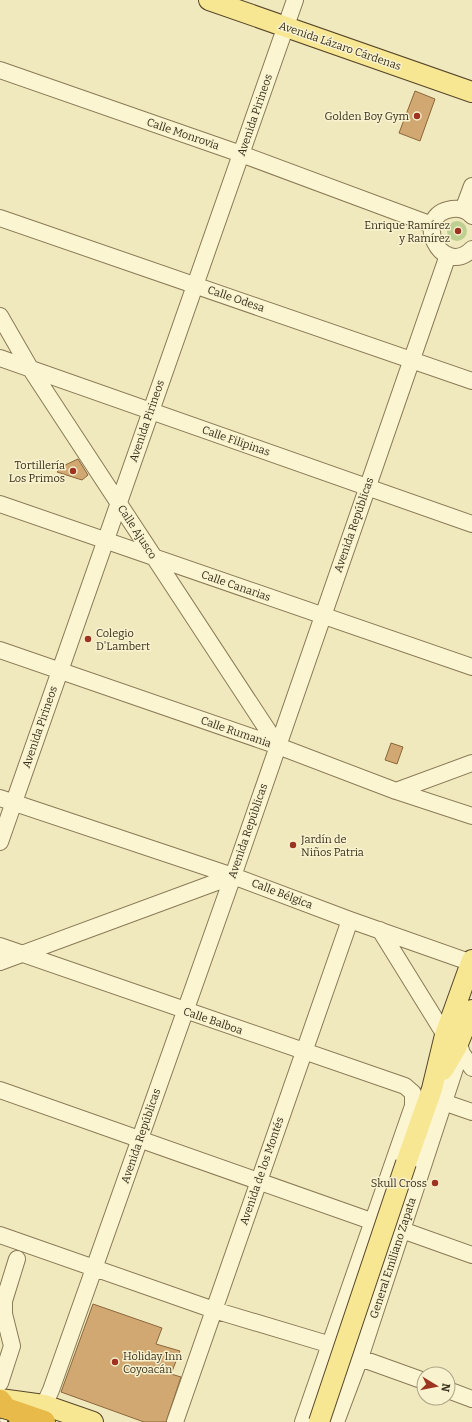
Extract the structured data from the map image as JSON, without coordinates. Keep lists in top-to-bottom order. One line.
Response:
{"streets":{"main road":["Avenida Lázaro Cárdenas","General Emiliano Zapata"],"street":["Avenida Pirineos","Calle Monrovia","Calle Odesa","Calle Filipinas","Avenida Repúblicas","Calle Ajusco","Calle Canarias","Calle Rumania","Calle Bélgica","Calle Balboa","Avenida de los Montés"]},"crossings":[["Avenida Lázaro Cárdenas","Avenida Pirineos"],["Avenida Pirineos","Calle Monrovia"],["Avenida Pirineos","Calle Odesa"],["Avenida Pirineos","Calle Filipinas"],["Avenida Pirineos","Calle Ajusco"],["Avenida Pirineos","Calle Canarias"],["Avenida Pirineos","Calle Rumania"],["Avenida Pirineos","Calle Bélgica"],["Calle Odesa","Avenida Repúblicas"],["Calle Filipinas","Avenida Repúblicas"],["Calle Filipinas","Calle Ajusco"],["Avenida Repúblicas","Calle Ajusco"],["Avenida Repúblicas","Calle Canarias"],["Avenida Repúblicas","Calle Rumania"],["Avenida Repúblicas","Calle Bélgica"],["Avenida Repúblicas","Calle Balboa"],["Calle Ajusco","Calle Canarias"],["Calle Ajusco","Calle Rumania"],["Calle Bélgica","Avenida de los Montés"],["Calle Bélgica","General Emiliano Zapata"],["Calle Balboa","Avenida de los Montés"]],"places":["Golden Boy Gym","Enrique Ramírez y Ramírez","Tortillería Los Primos","Colegio D'Lambert","Jardín de Niños Patria","Skull Cross","Holiday Inn Coyoacán"],"north":"right"}
